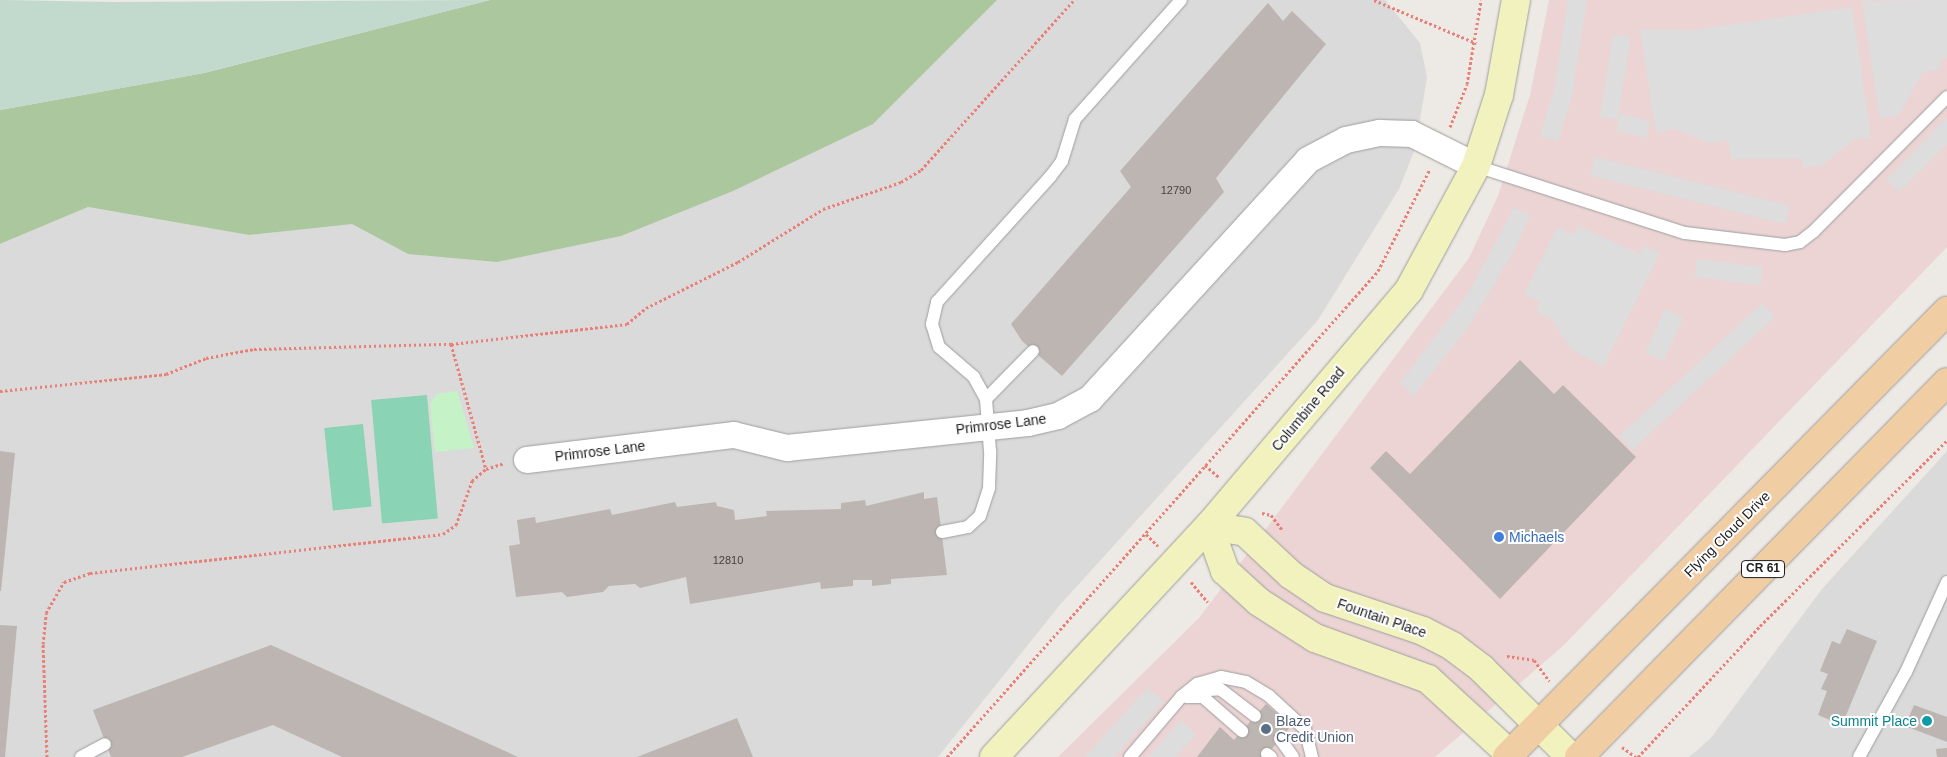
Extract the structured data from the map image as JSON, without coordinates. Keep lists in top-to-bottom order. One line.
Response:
{"streets":{"main road":["Flying Cloud Drive","CR 61"],"street":["Columbine Road","Primrose Lane","Fountain Place"]},"crossings":[["Columbine Road","Primrose Lane"],["Columbine Road","Fountain Place"],["Flying Cloud Drive","Fountain Place"]],"places":["Michaels","Summit Place","Blaze Credit Union"],"house_numbers":["12790","12810"]}
